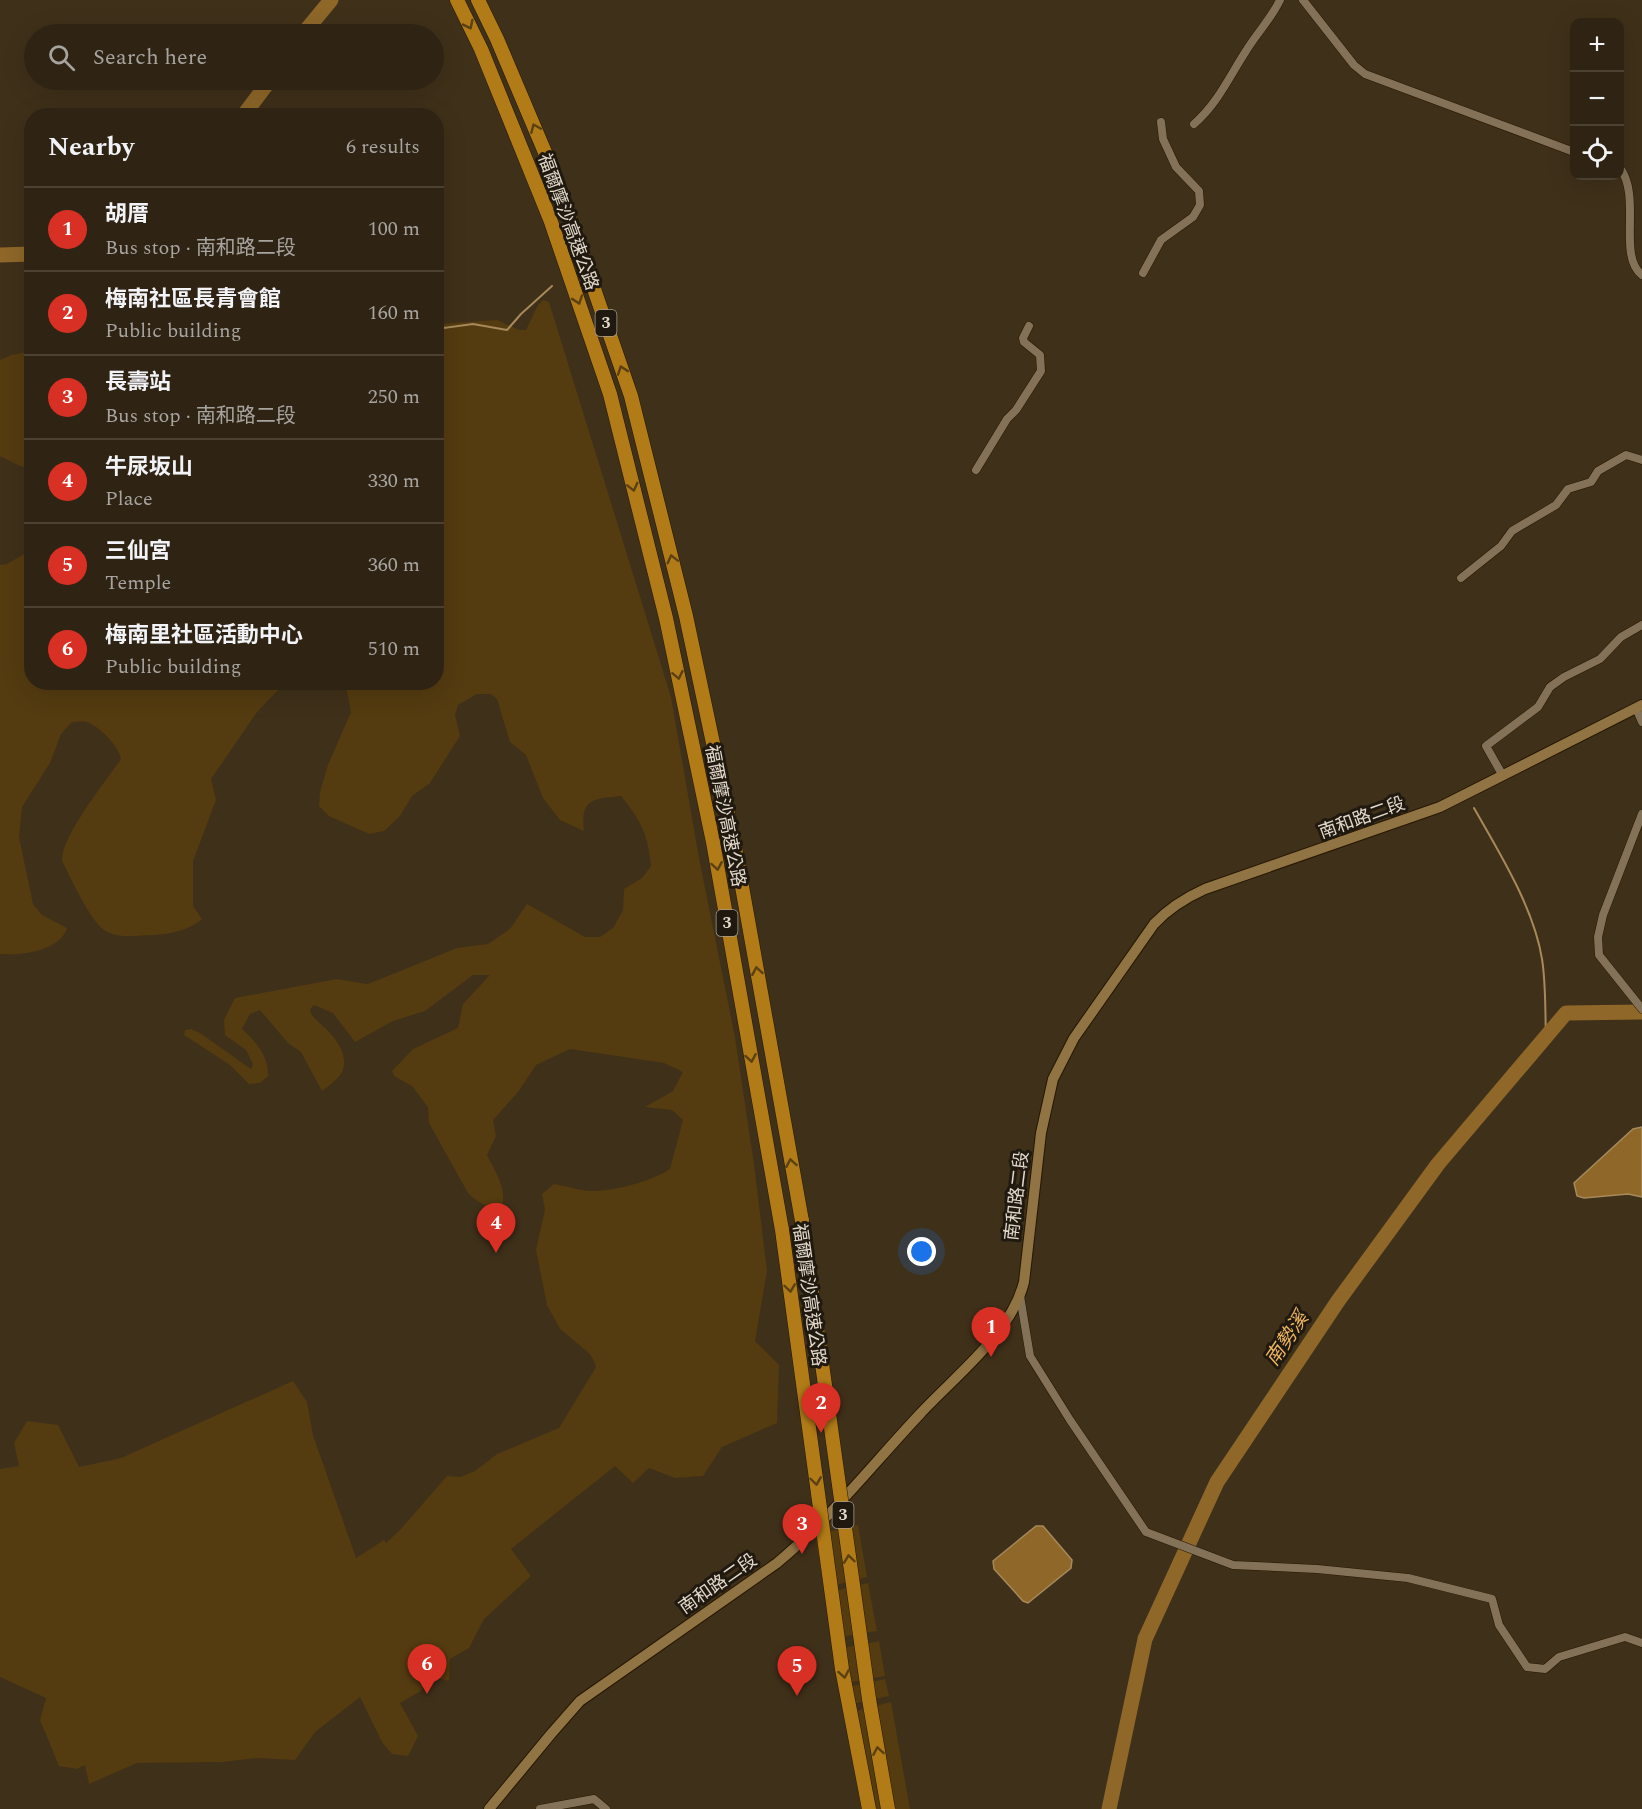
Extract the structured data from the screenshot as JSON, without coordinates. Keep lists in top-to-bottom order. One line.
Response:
{"streets":{"highway":["福爾摩沙高速公路","3"],"main road":["南和路二段"]},"water":["南勢溪"],"page":{"map_buttons":["+","−"],"search":"Search here","heading":["Nearby","6 results"],"list":[{"mark":"1","name":"胡厝","note":"Bus stop · 南和路二段","value":"100 m"},{"mark":"2","name":"梅南社區長青會館","note":"Public building","value":"160 m"},{"mark":"3","name":"長壽站","note":"Bus stop · 南和路二段","value":"250 m"},{"mark":"4","name":"牛尿坂山","note":"Place","value":"330 m"},{"mark":"5","name":"三仙宮","note":"Temple","value":"360 m"},{"mark":"6","name":"梅南里社區活動中心","note":"Public building","value":"510 m"}],"pins":["4","1","2","3","6","5"]}}
